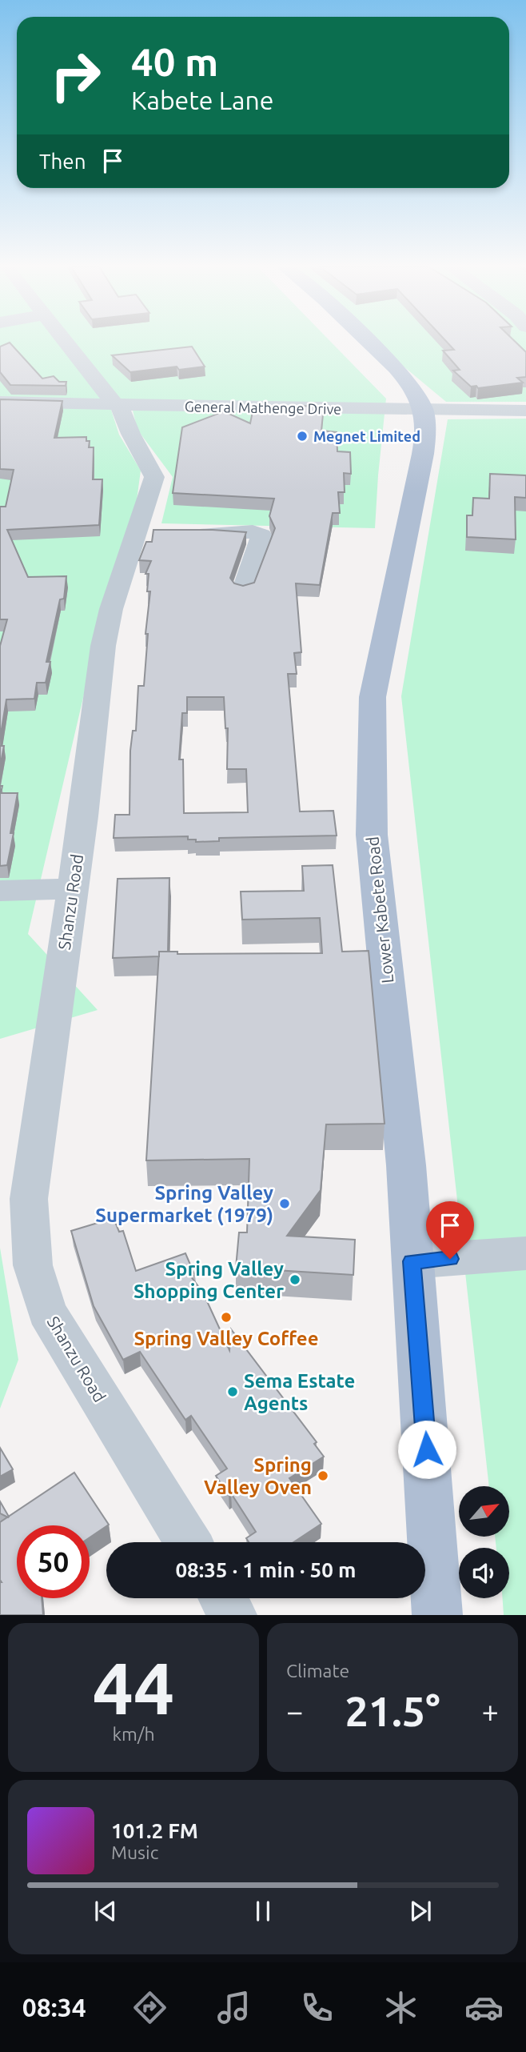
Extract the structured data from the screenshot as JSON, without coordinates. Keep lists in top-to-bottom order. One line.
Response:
{"streets":{"main road":["Lower Kabete Road"],"street":["General Mathenge Drive","Shanzu Road"]},"crossings":[["General Mathenge Drive","Shanzu Road"],["General Mathenge Drive","Lower Kabete Road"]],"places":["Megnet Limited","Spring Valley Supermarket (1979)","Spring Valley Shopping Center","Spring Valley Coffee","Sema Estate Agents","Spring Valley Oven"],"north":"top right","page":{"turn":["40 m","Kabete Lane"],"then":"Then","limit":"50","trip":"08:35 · 1 min · 50 m","tile":[["44","km/h"],"Climate"],"heat":["−","21.5°","+"],"song":["101.2 FM","Music"],"tabs":"08:34"}}
